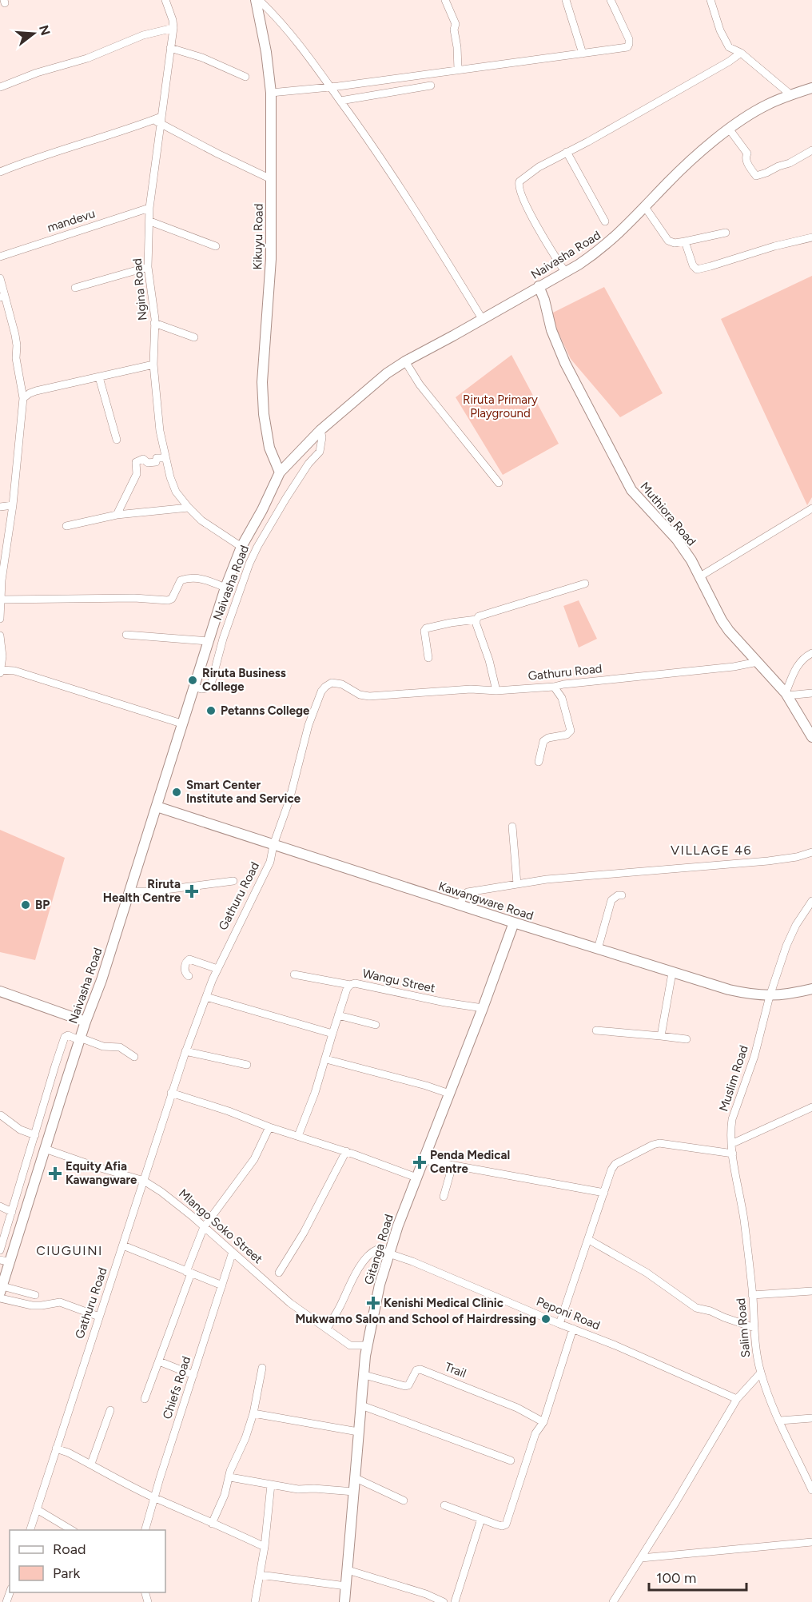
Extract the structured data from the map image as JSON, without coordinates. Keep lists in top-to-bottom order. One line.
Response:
{"streets":{"main road":["Kikuyu Road","Naivasha Road","Muthiora Road","Kawangware Road","Gitanga Road"],"street":["mandevu","Ngina Road","Gathuru Road","Wangu Street","Muslim Road","Mlango Soko Street","Peponi Road","Salim Road","Trail","Chiefs Road"]},"crossings":[["mandevu","Ngina Road"],["Kikuyu Road","Naivasha Road"],["Naivasha Road","Ngina Road"],["Naivasha Road","Muthiora Road"],["Naivasha Road","Kawangware Road"],["Naivasha Road","Mlango Soko Street"],["Muthiora Road","Gathuru Road"],["Gathuru Road","Kawangware Road"],["Gathuru Road","Mlango Soko Street"],["Kawangware Road","Muslim Road"],["Kawangware Road","Gitanga Road"],["Wangu Street","Gitanga Road"],["Muslim Road","Salim Road"],["Mlango Soko Street","Gitanga Road"],["Mlango Soko Street","Chiefs Road"],["Gitanga Road","Peponi Road"],["Gitanga Road","Trail"]],"districts":["VILLAGE 46","CIUGUINI"],"parks":["Riruta Primary Playground"],"places":{"other":["Riruta Business College","Petanns College","Smart Center Institute and Service","BP","Mukwamo Salon and School of Hairdressing"],"health":["Riruta Health Centre","Penda Medical Centre","Equity Afia Kawangware","Kenishi Medical Clinic"]},"legend":["Road","Park"],"scale_bar":"100 m","north":"right"}
